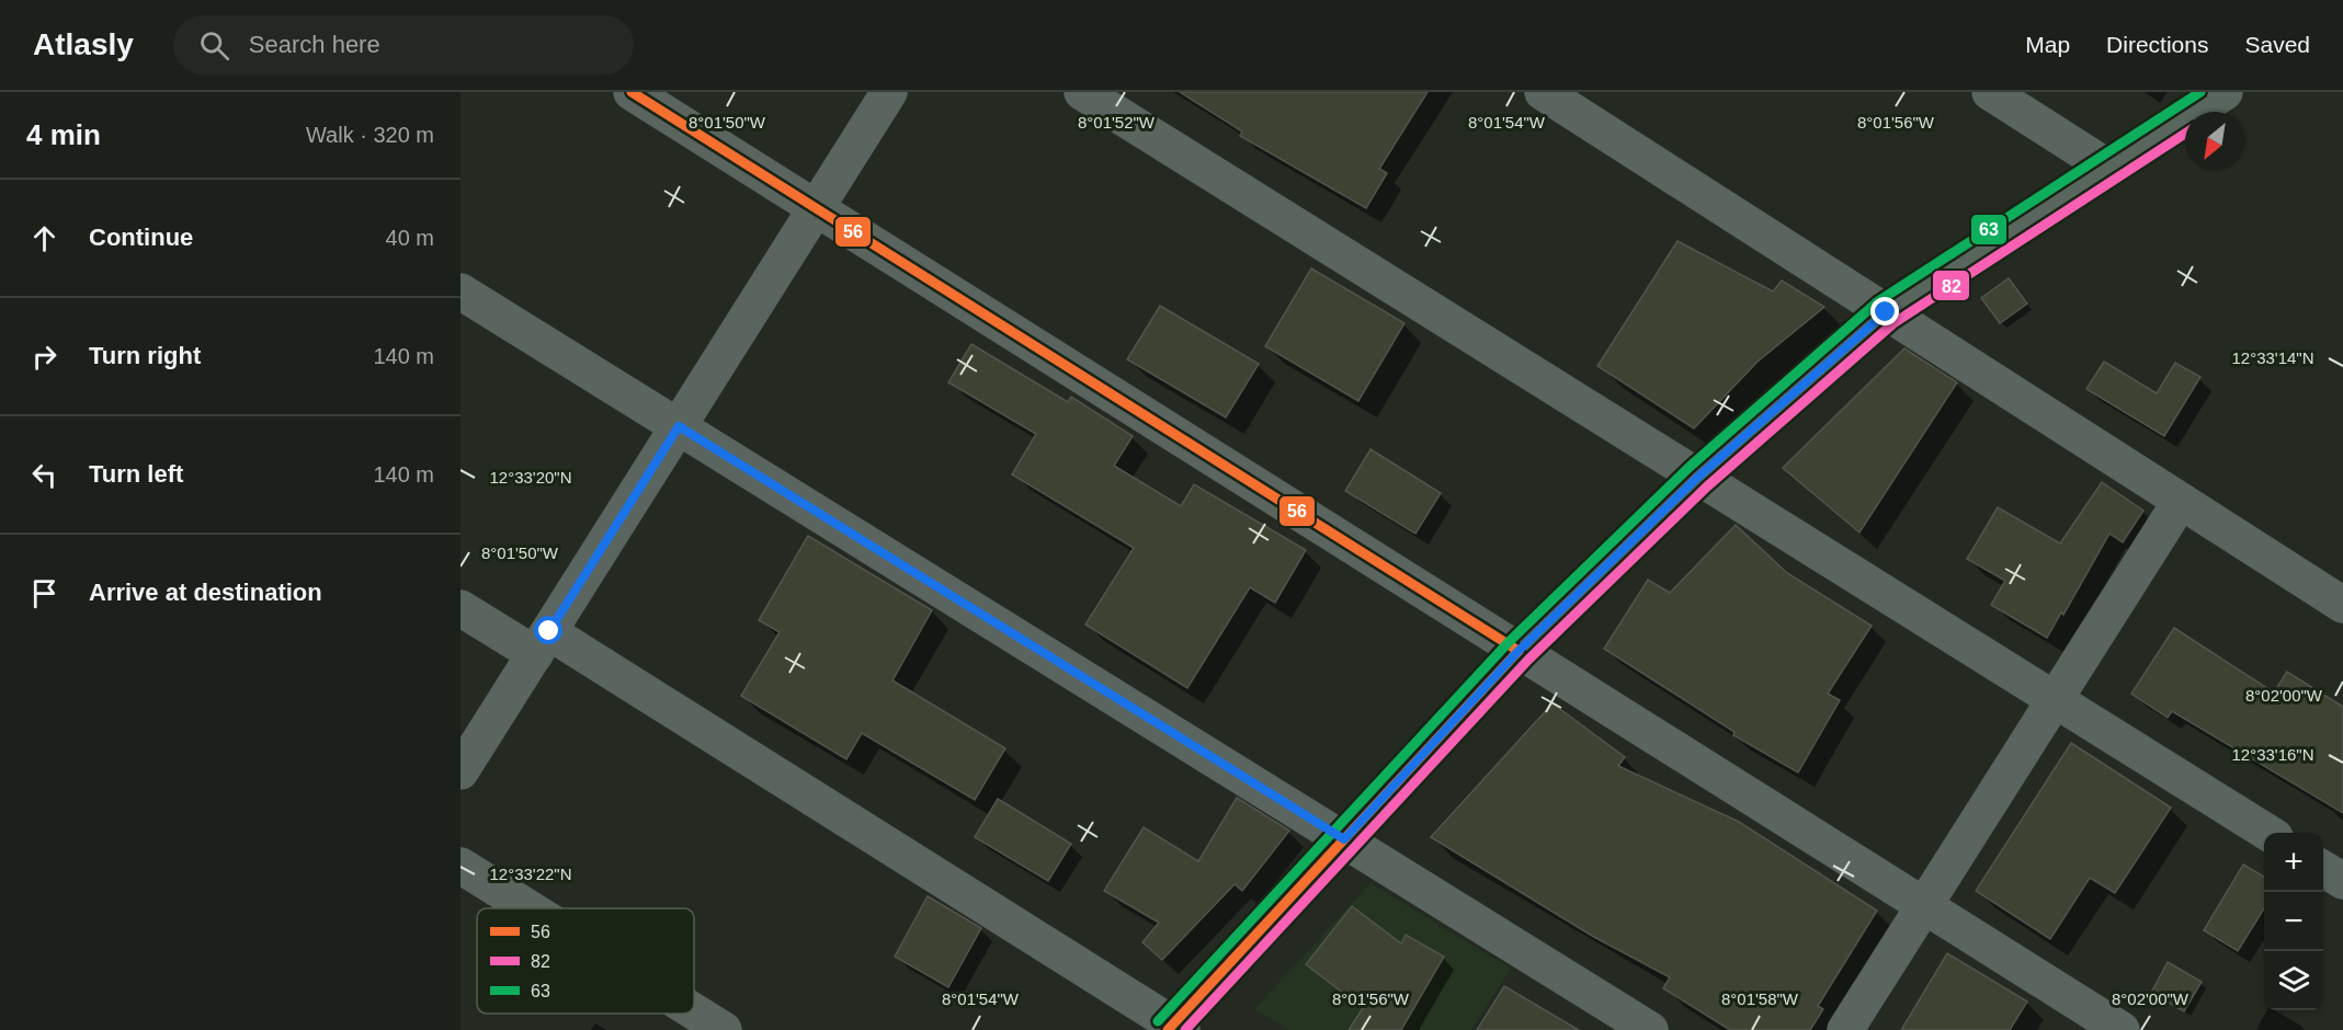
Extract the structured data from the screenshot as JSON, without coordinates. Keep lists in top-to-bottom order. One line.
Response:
{"lines":["transit line 56","transit line 63","transit line 82"],"legend":["56","82","63"],"north":"bottom left","page":{"header":"Atlasly","search":"Search here","nav":["Map","Directions","Saved"],"heading":["4 min","Walk · 320 m"],"list":[["Continue","40 m"],["Turn right","140 m"],["Turn left","140 m"],"Arrive at destination"],"map_buttons":["+","−"]},"coordinates":["8°01'50\"W","8°01'52\"W","8°01'56\"W","8°01'54\"W","12°33'14\"N","12°33'20\"N","8°02'00\"W","12°33'16\"N","12°33'22\"N","8°01'58\"W"]}
